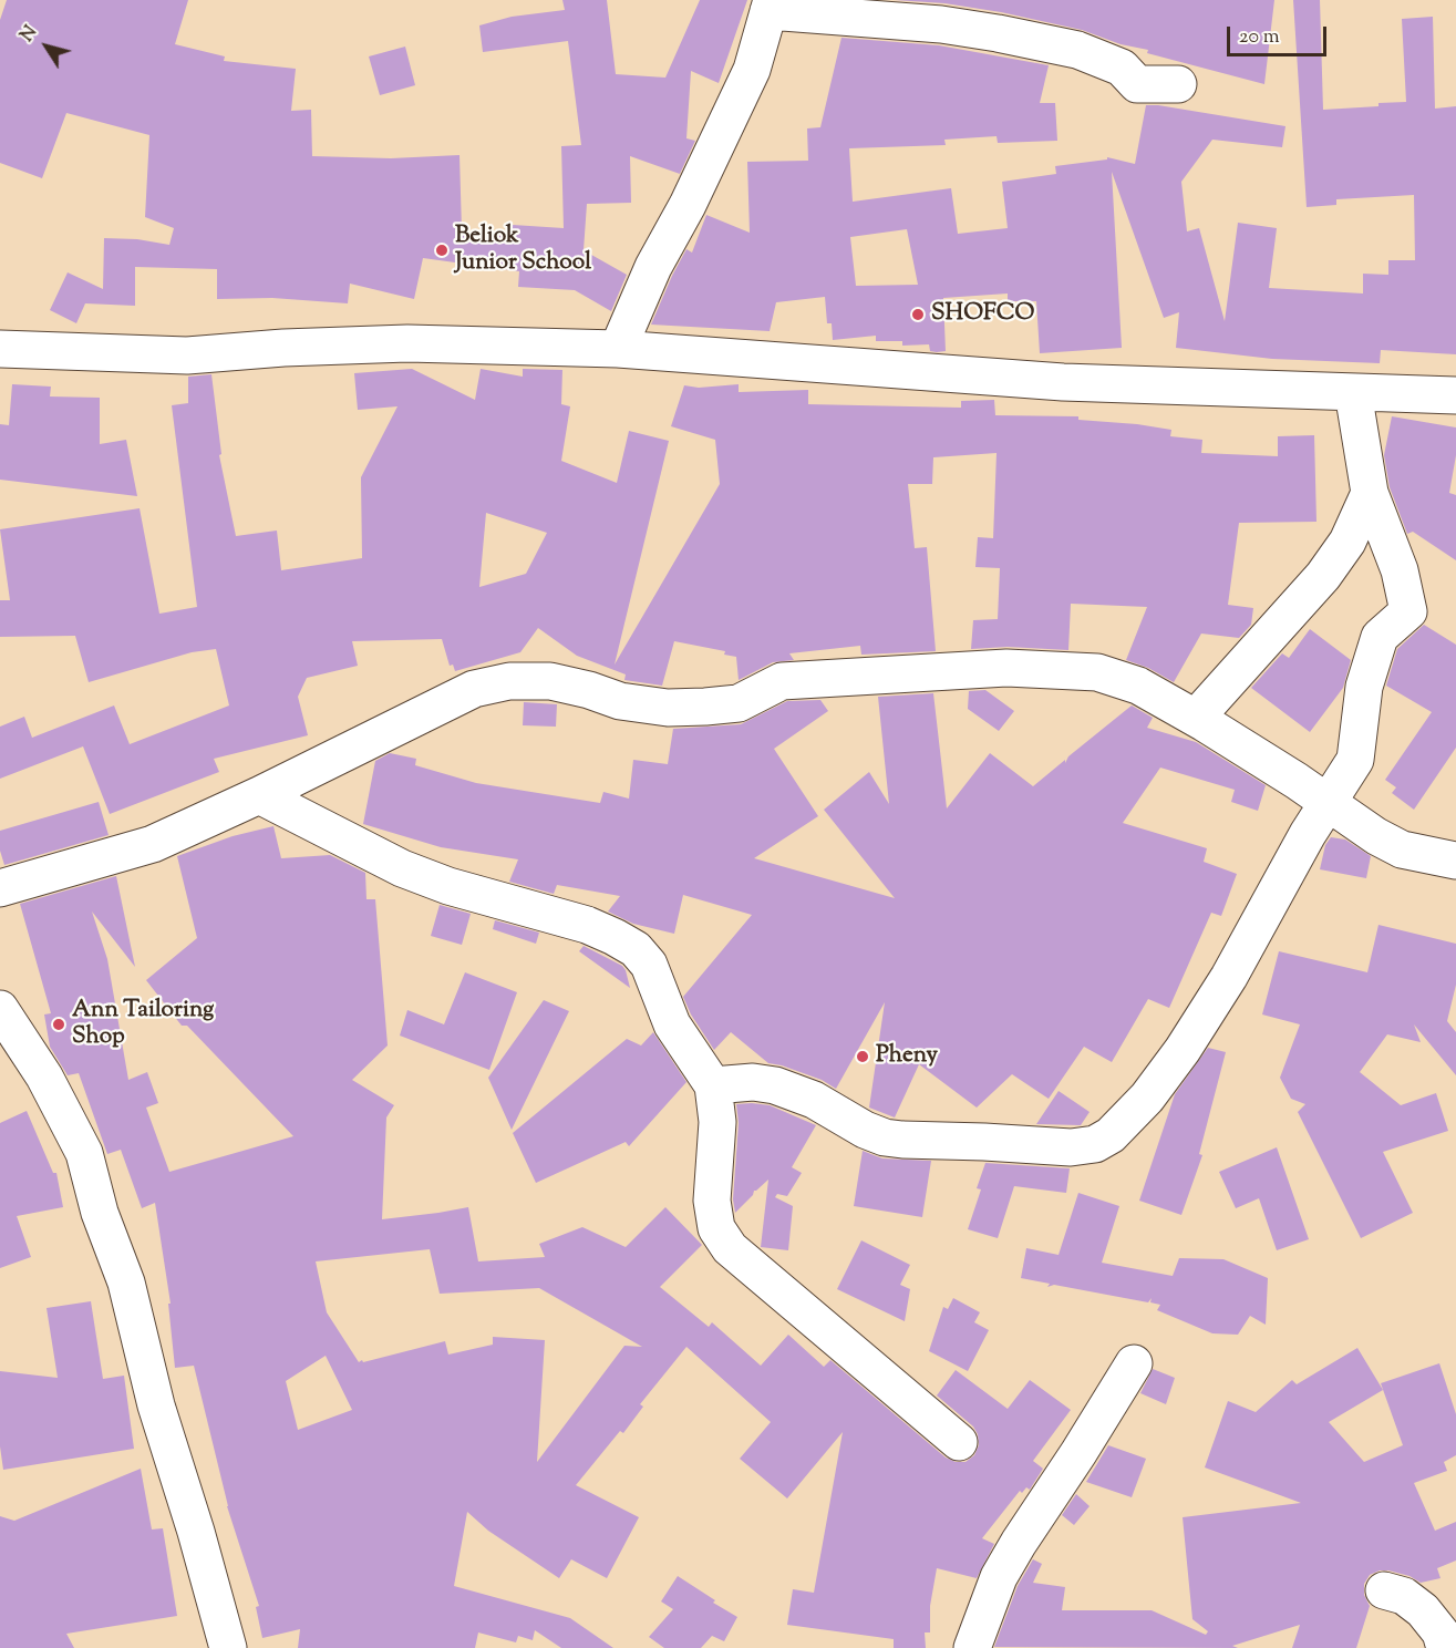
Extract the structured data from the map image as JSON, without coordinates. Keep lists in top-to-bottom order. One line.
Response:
{"places":["Beliok Junior School","SHOFCO","Ann Tailoring Shop","Pheny"],"scale_bar":"20 m","north":"top left"}
